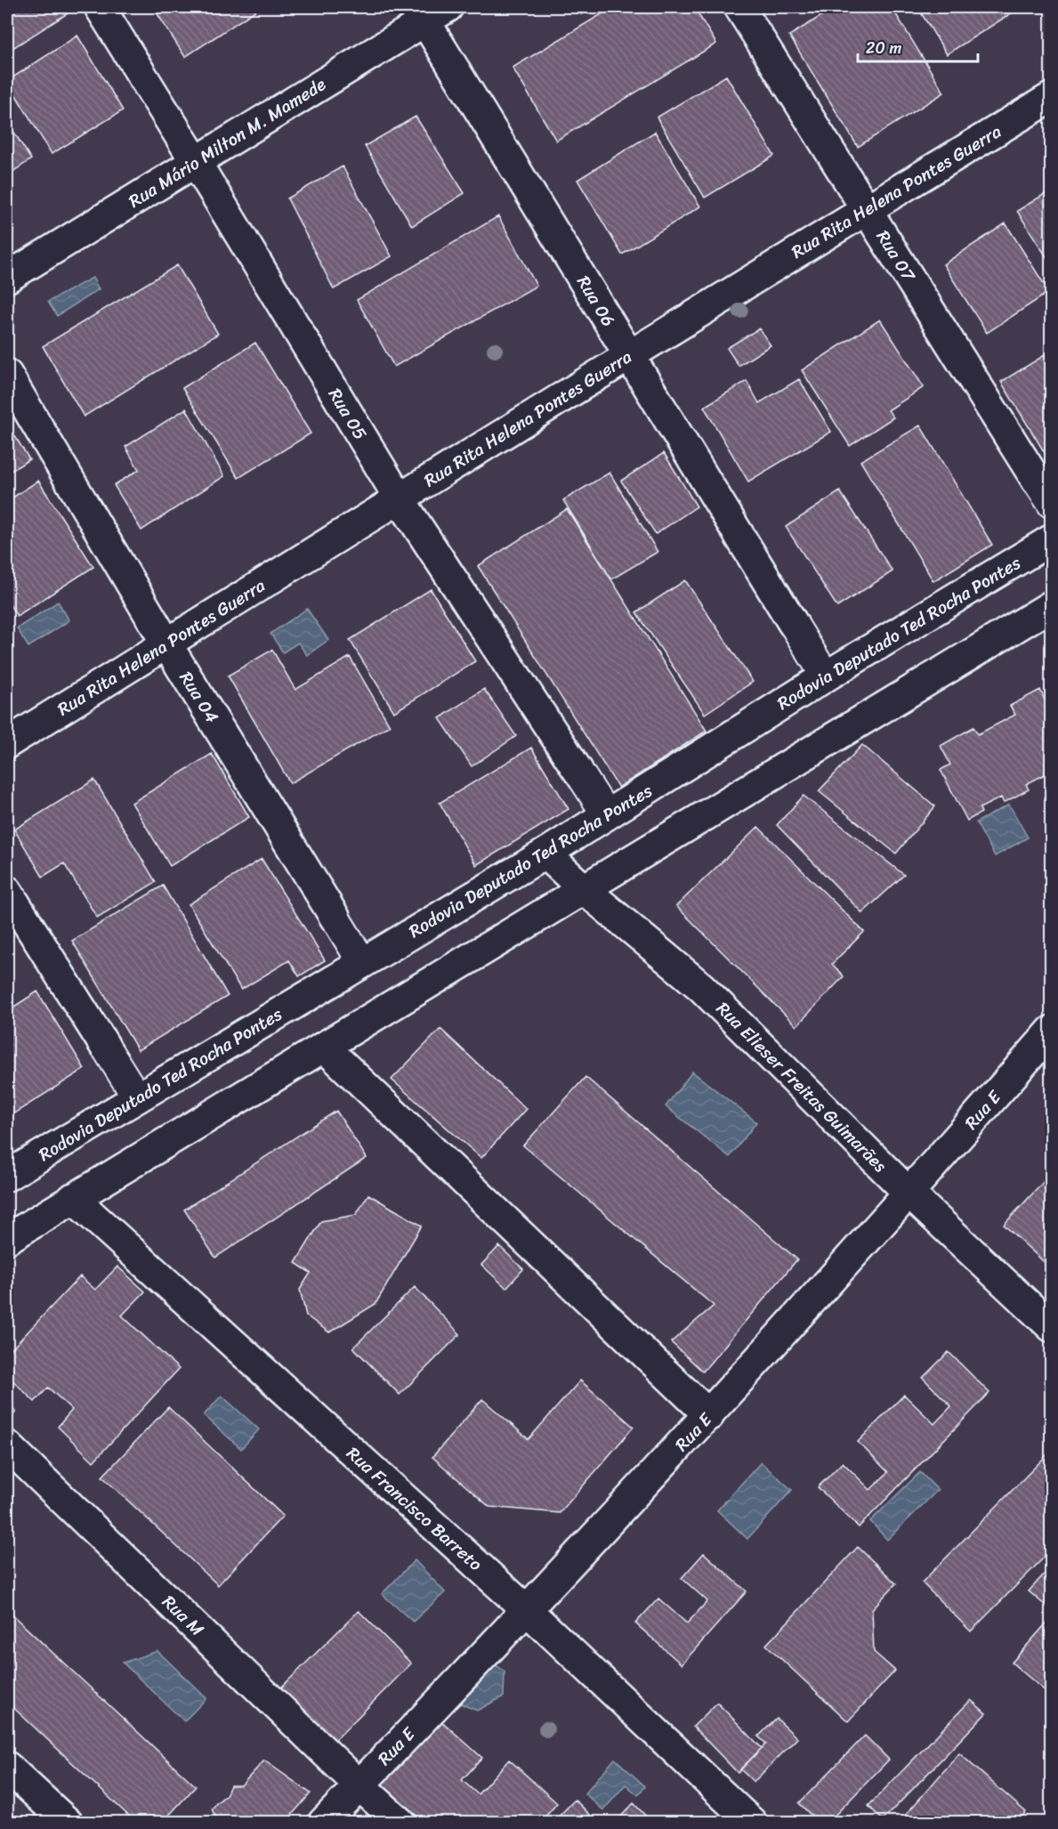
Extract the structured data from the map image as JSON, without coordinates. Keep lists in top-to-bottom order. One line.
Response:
{"streets":{"street":["Rua Mário Milton M. Mamede","Rua Rita Helena Pontes Guerra","Rua 07","Rua 06","Rua 05","Rodovia Deputado Ted Rocha Pontes","Rua 04","Rua Elieser Freitas Guimarães","Rua E","Rua Francisco Barreto","Rua M"]},"crossings":[["Rua Mário Milton M. Mamede","Rua 06"],["Rua Mário Milton M. Mamede","Rua 05"],["Rua Rita Helena Pontes Guerra","Rua 07"],["Rua Rita Helena Pontes Guerra","Rua 06"],["Rua Rita Helena Pontes Guerra","Rua 05"],["Rua Rita Helena Pontes Guerra","Rua 04"],["Rua 06","Rodovia Deputado Ted Rocha Pontes"],["Rua 05","Rodovia Deputado Ted Rocha Pontes"],["Rodovia Deputado Ted Rocha Pontes","Rua 04"],["Rodovia Deputado Ted Rocha Pontes","Rua Elieser Freitas Guimarães"],["Rua Elieser Freitas Guimarães","Rua E"],["Rua E","Rua Francisco Barreto"],["Rua E","Rua M"]],"scale_bar":"20 m"}
